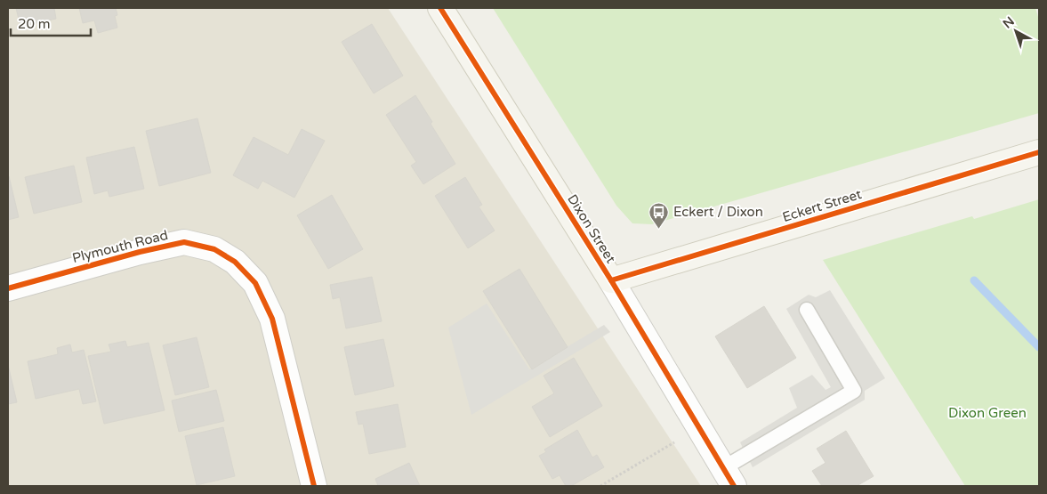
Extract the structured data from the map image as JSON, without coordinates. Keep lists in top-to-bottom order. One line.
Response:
{"streets":{"street":["Eckert Street","Dixon Street","Plymouth Road"]},"crossings":[["Eckert Street","Dixon Street"]],"parks":["Dixon Green"],"places":{"bus stop":["Eckert / Dixon"]},"scale_bar":"20 m","north":"top left"}
